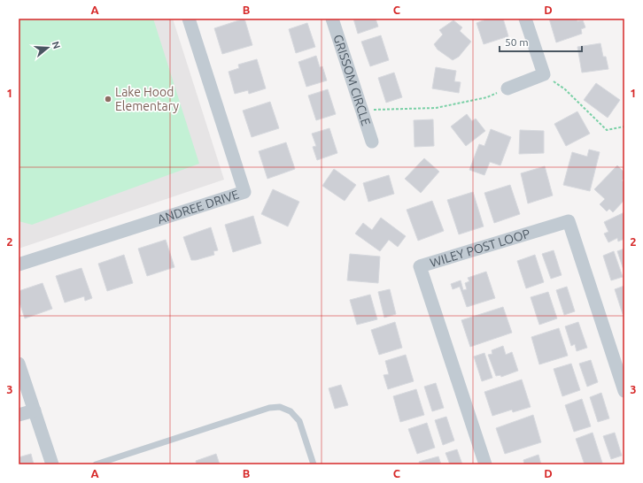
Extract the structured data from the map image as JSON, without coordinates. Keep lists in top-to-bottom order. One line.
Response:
{"streets":{"street":["GRISSOM CIRCLE","ANDREE DRIVE","WILEY POST LOOP"]},"places":["Lake Hood Elementary"],"scale_bar":"50 m","north":"right","grid":{"columns":["A","B","C","D"],"rows":["1","2","3"]}}
